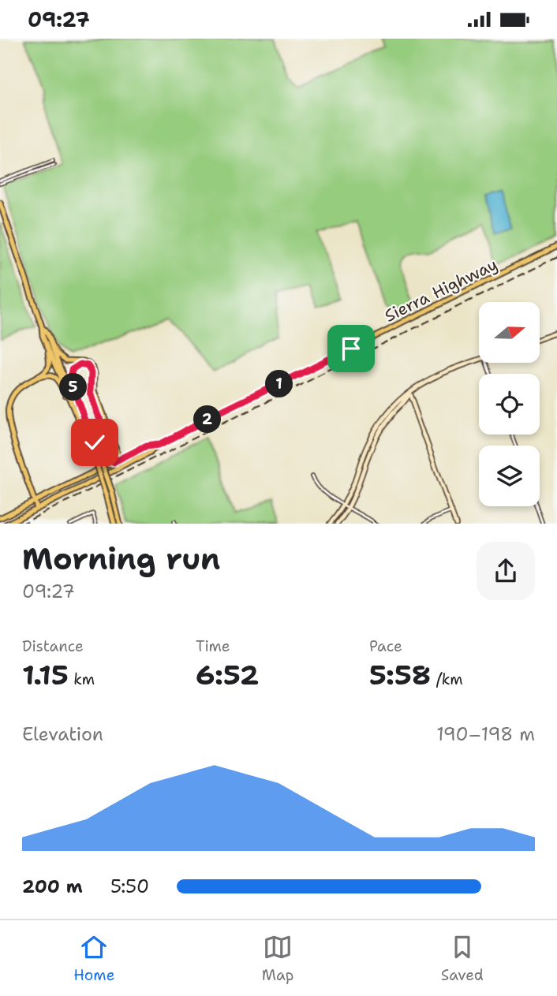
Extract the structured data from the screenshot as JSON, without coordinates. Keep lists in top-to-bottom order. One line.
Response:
{"streets":{"main road":["Sierra Highway"]},"north":"right","page":{"status":"09:27","pins":["1","5","2"],"heading":["Morning run","09:27"],"stats":[["Distance","1.15 km"],["Time","6:52"],["Pace","5:58 /km"]],"chart":["Elevation","190–198 m"],"list":[{"name":"200 m","note":"5:50"}],"tabs":["Home","Map","Saved"]}}
